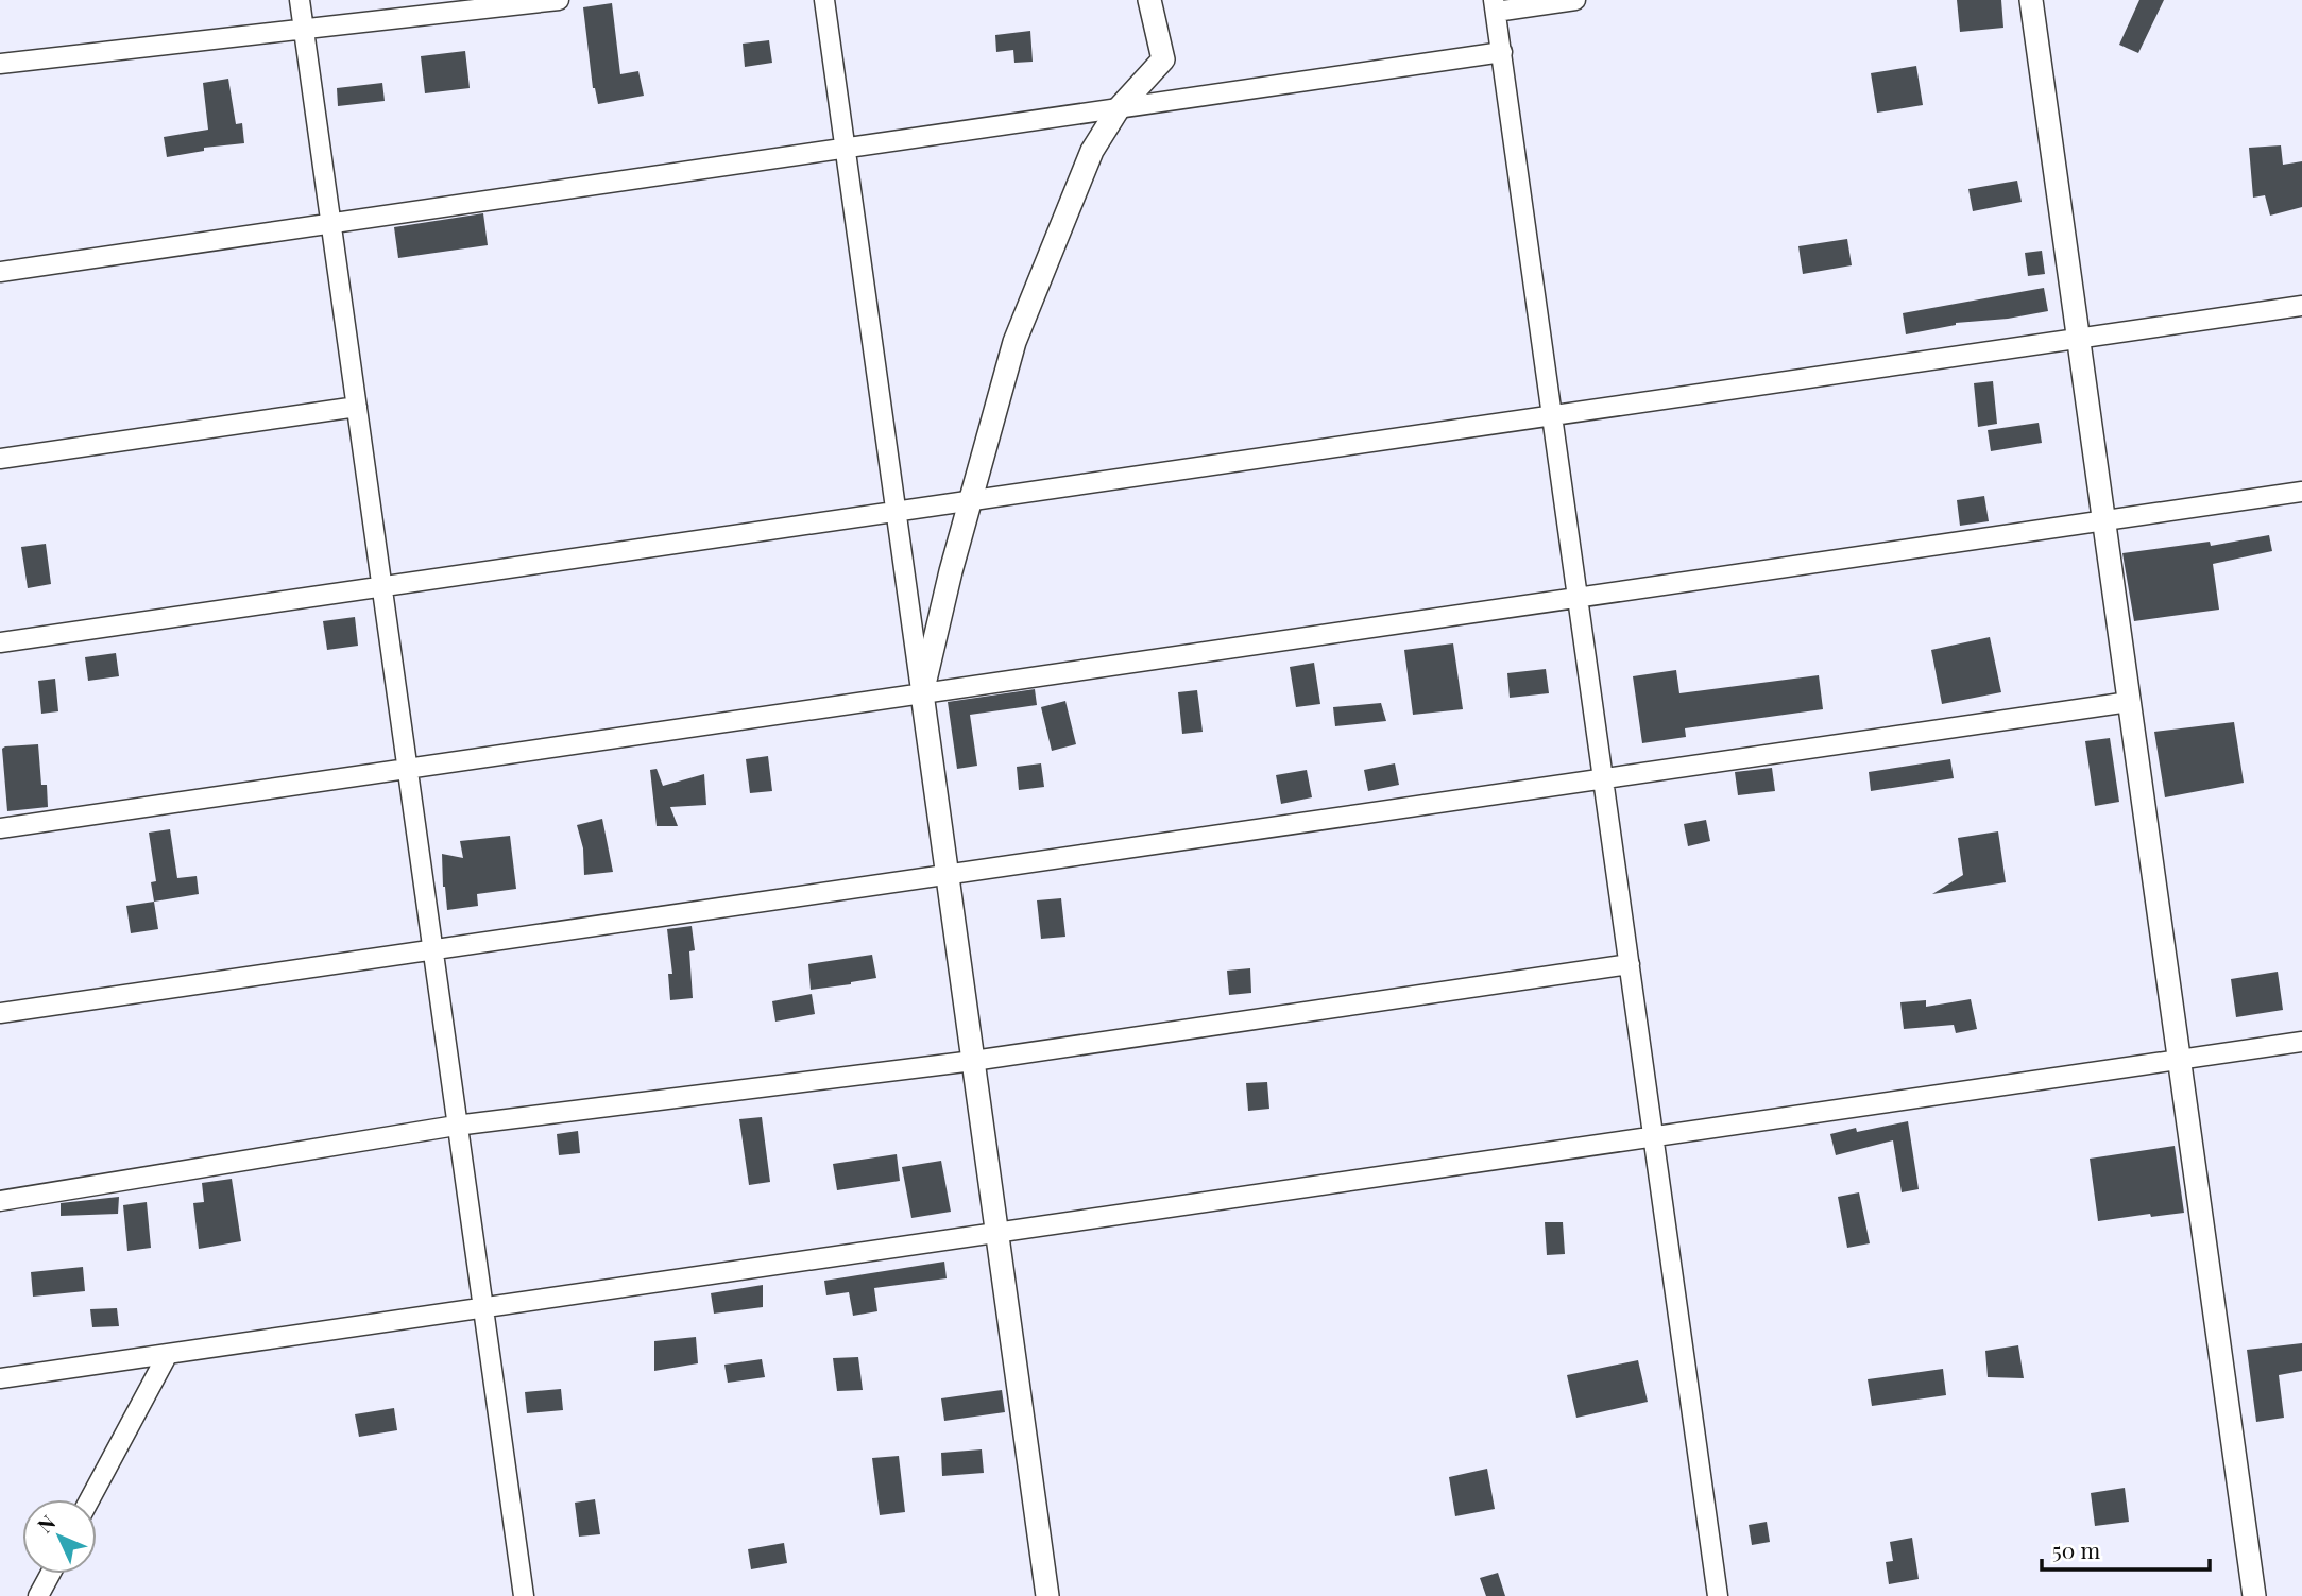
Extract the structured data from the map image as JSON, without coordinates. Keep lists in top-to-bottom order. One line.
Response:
{"scale_bar":"50 m","north":"top left"}
